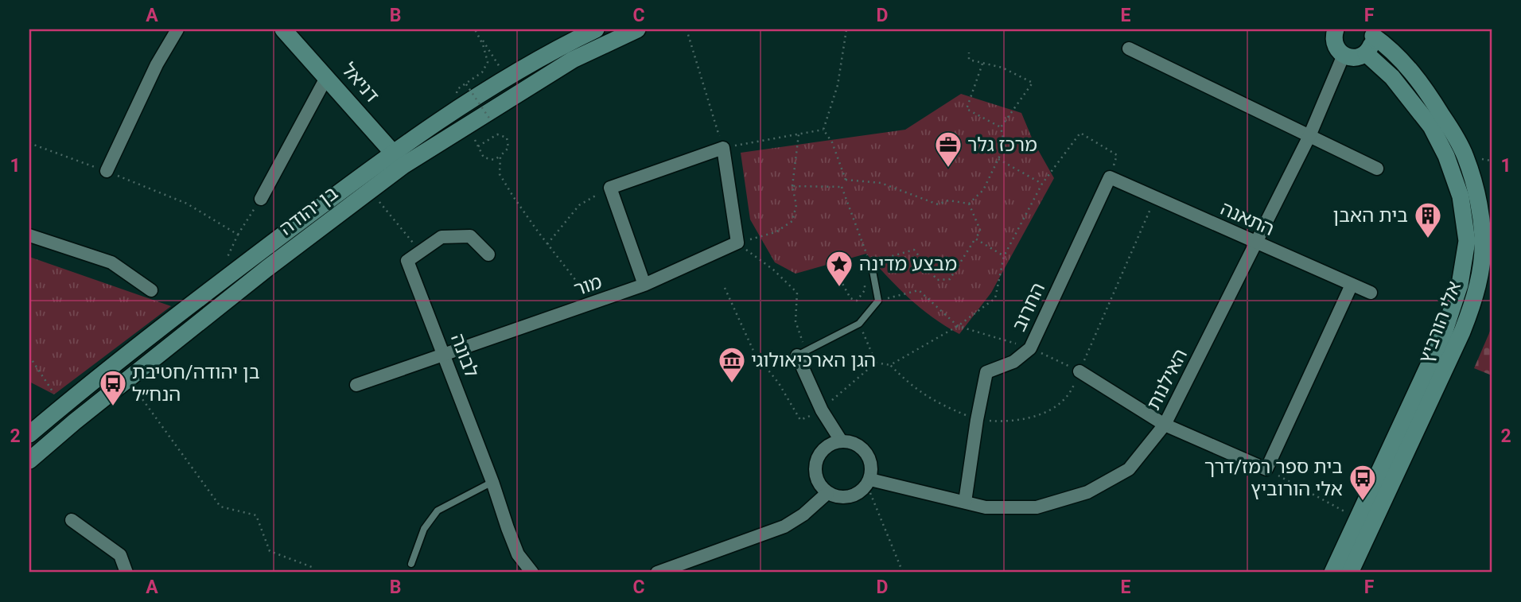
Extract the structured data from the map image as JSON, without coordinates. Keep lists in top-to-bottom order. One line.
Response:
{"streets":{"street":["דניאל","בן יהודה","התאנה","מור","החרוב","אלי הורביץ","לבונה","האילנות"]},"crossings":[["דניאל","בן יהודה"],["התאנה","החרוב"],["התאנה","האילנות"],["מור","לבונה"],["החרוב","האילנות"]],"places":{"office":["מרכז גלר"],"building":["בית האבן"],"place":["מבצע מדינה"],"museum":["הגן הארכיאולוגי"],"bus stop":["בן יהודה/חטיבת הנח״ל","בית ספר רמז/דרך אלי הורוביץ"]},"grid":{"columns":["A","B","C","D","E","F"],"rows":["1","2"]}}
